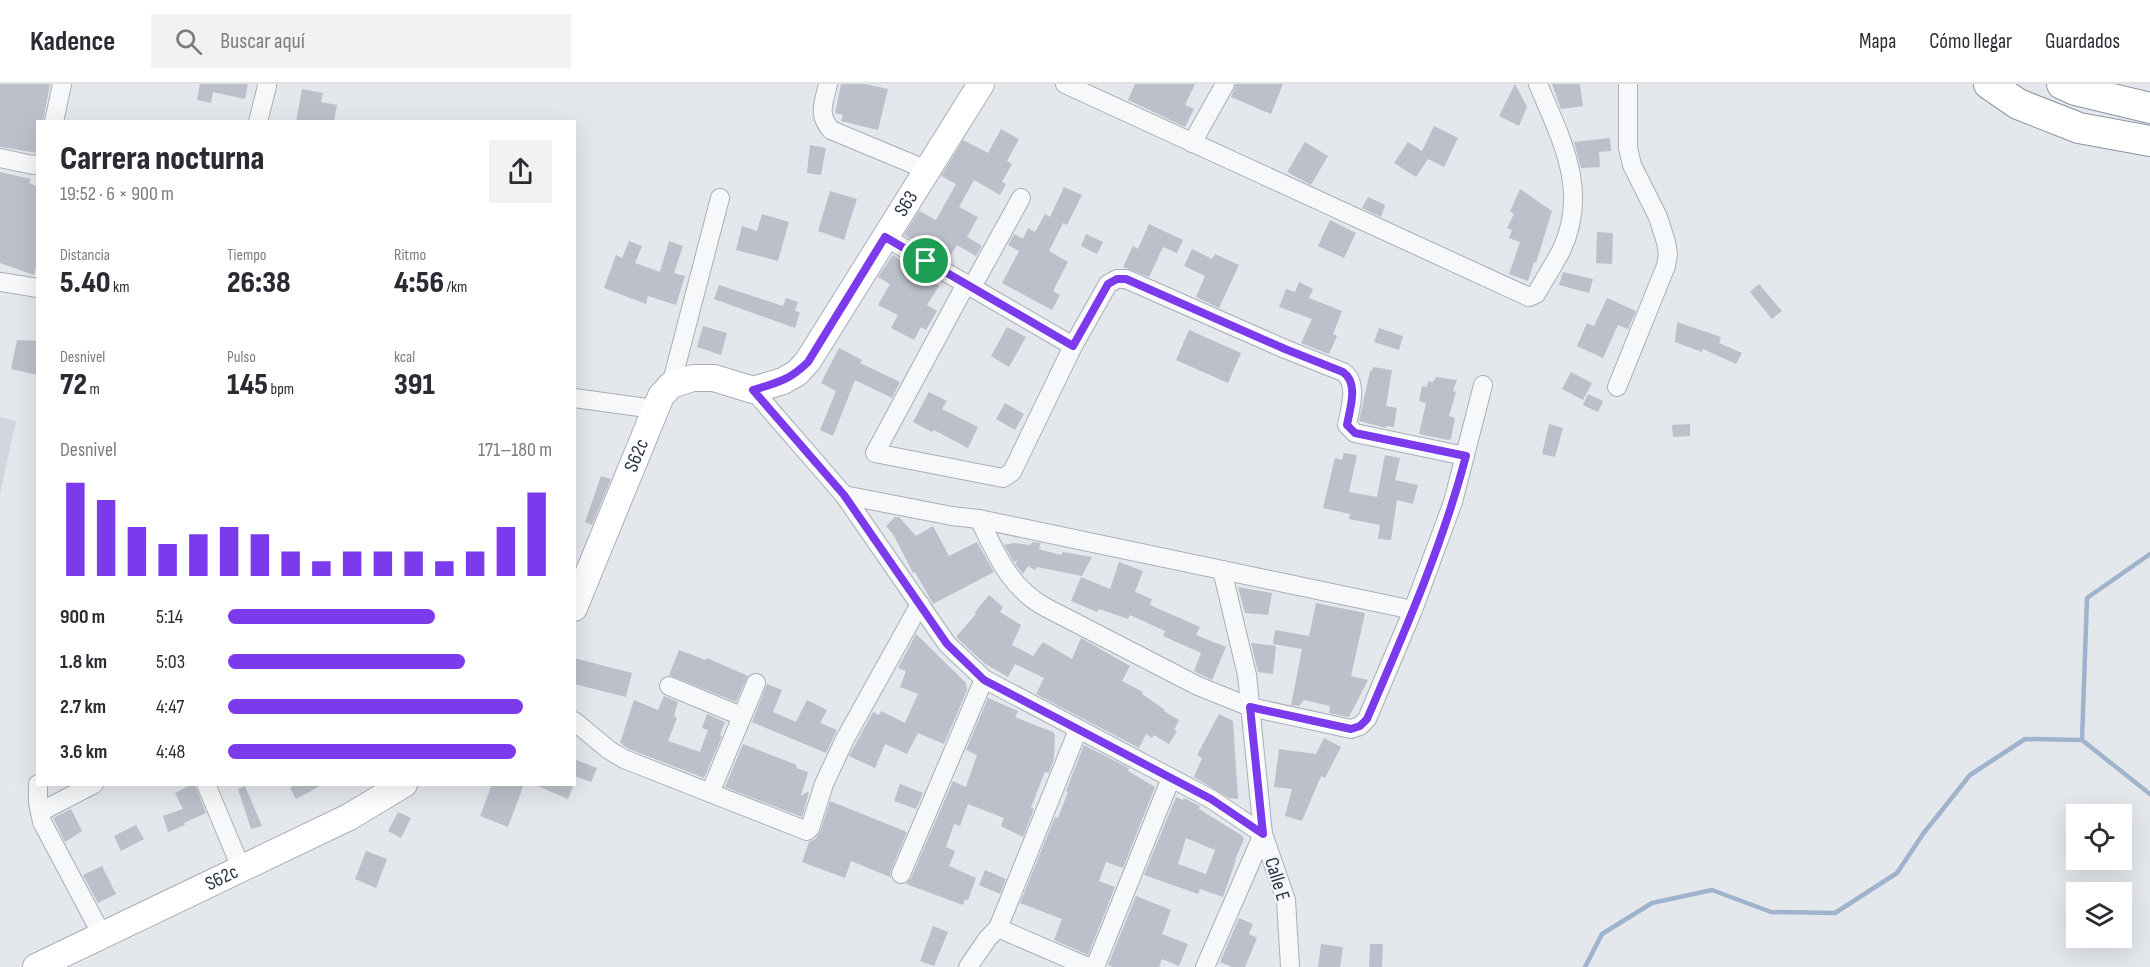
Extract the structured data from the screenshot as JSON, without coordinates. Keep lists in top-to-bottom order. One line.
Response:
{"streets":{"main road":["S63","S62c"],"street":["Calle E"]},"crossings":[["S63","Calle E"]],"page":{"header":"Kadence","search":"Buscar aquí","nav":["Mapa","Cómo llegar","Guardados"],"heading":["Carrera nocturna","19:52 · 6 × 900 m"],"stats":[["Distancia","5.40 km"],["Tiempo","26:38"],["Ritmo","4:56 /km"],["Desnivel","72 m"],["Pulso","145 bpm"],["kcal","391"]],"chart":["Desnivel","171–180 m"],"list":[{"name":"900 m","note":"5:14"},{"name":"1.8 km","note":"5:03"},{"name":"2.7 km","note":"4:47"},{"name":"3.6 km","note":"4:48"}]}}
